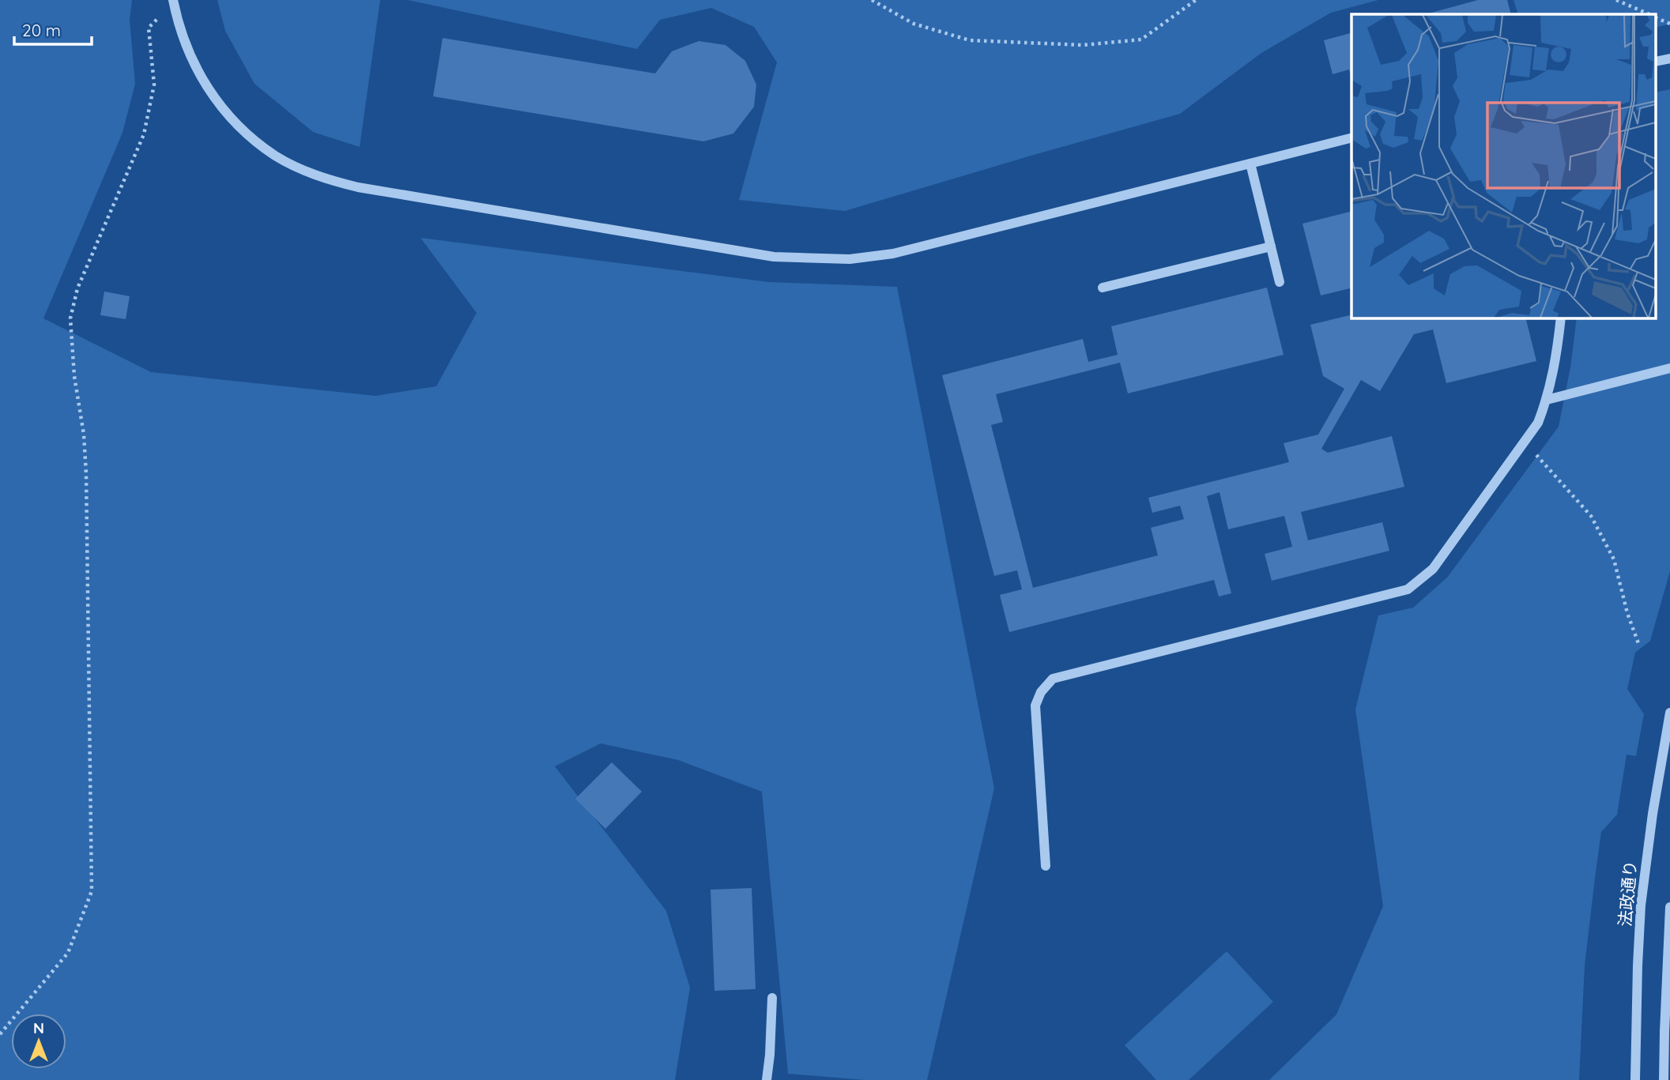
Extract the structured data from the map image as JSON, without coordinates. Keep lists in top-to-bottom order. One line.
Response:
{"streets":{"street":["法政通り"]},"scale_bar":"20 m","north":"top"}
